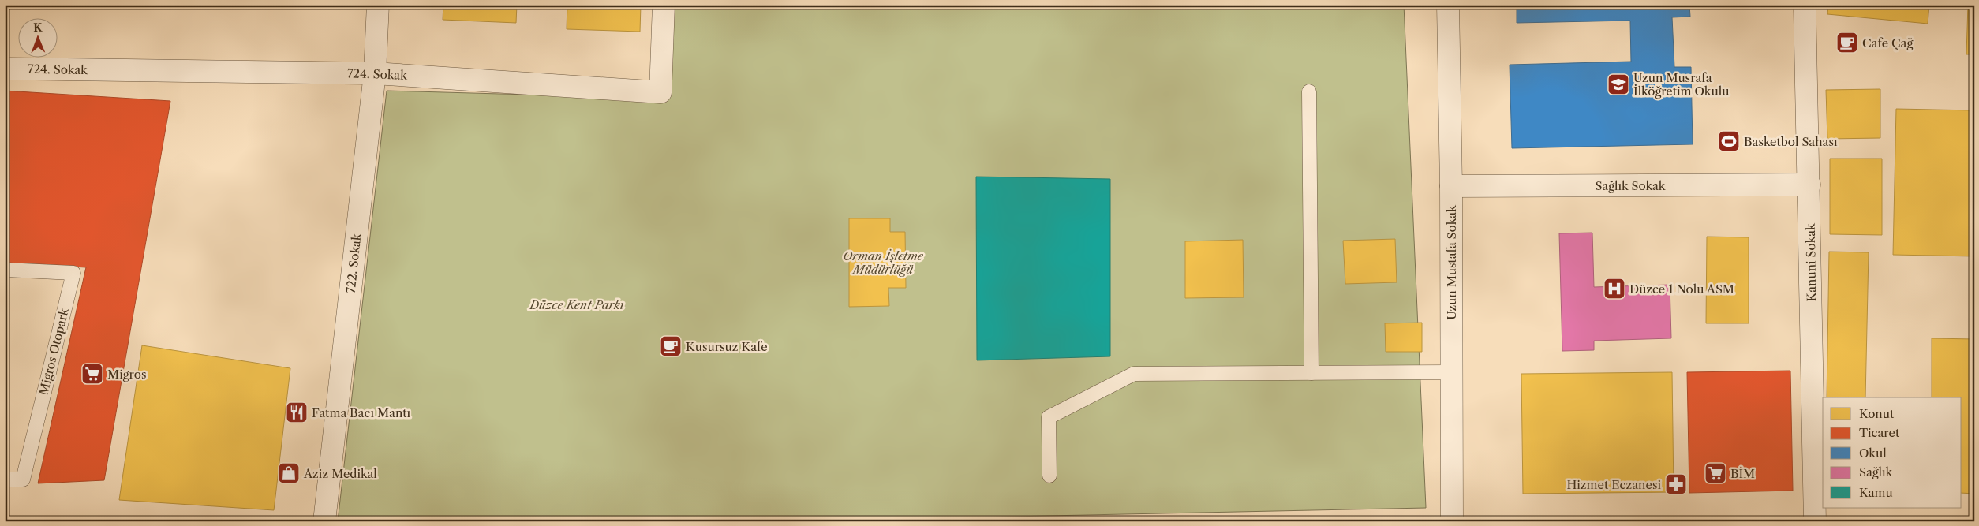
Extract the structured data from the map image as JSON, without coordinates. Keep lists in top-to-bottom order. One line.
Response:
{"streets":{"street":["724. Sokak","Sağlık Sokak","Uzun Mustafa Sokak","Kanuni Sokak","722. Sokak"],"lane":["Migros Otopark"]},"crossings":[["724. Sokak","722. Sokak"],["Sağlık Sokak","Uzun Mustafa Sokak"],["Sağlık Sokak","Kanuni Sokak"]],"parks":["Orman İşletme Müdürlüğü","Düzce Kent Parkı"],"places":{"cafe":["Cafe Çağ","Kusursuz Kafe"],"school or university":["Uzun Musrafa İlköğretim Okulu"],"sports":["Basketbol Sahası"],"hospital":["Düzce 1 Nolu ASM"],"supermarket":["Migros","BİM"],"restaurant":["Fatma Bacı Mantı"],"shop":["Aziz Medikal"],"pharmacy":["Hizmet Eczanesi"]},"legend":["Konut","Ticaret","Okul","Sağlık","Kamu"],"north":"top"}
